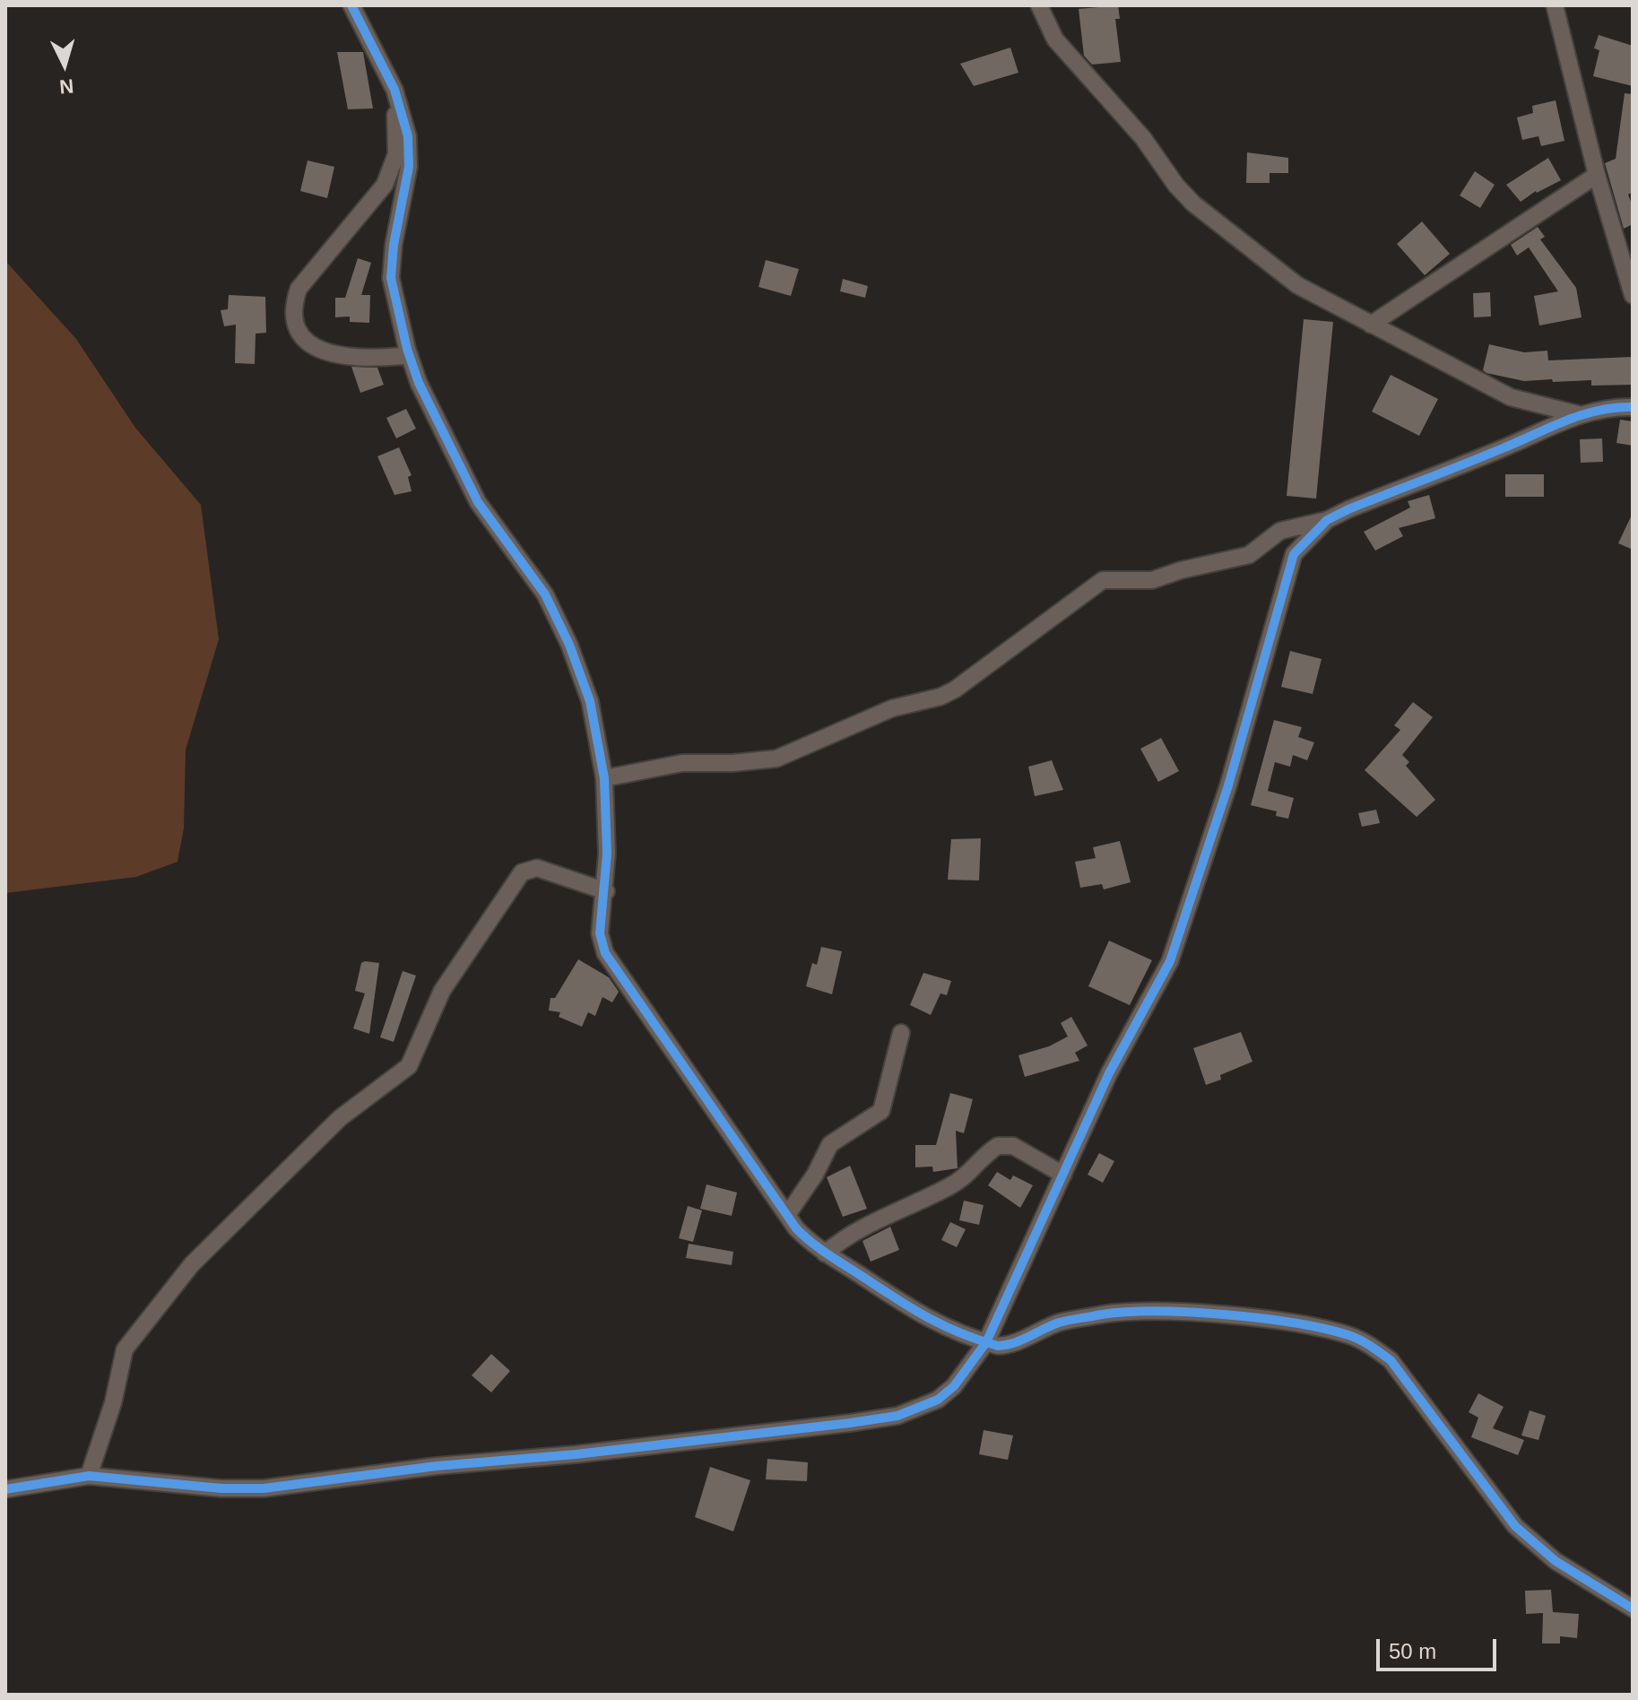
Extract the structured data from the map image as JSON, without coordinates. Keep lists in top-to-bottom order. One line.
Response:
{"scale_bar":"50 m","north":"bottom"}
